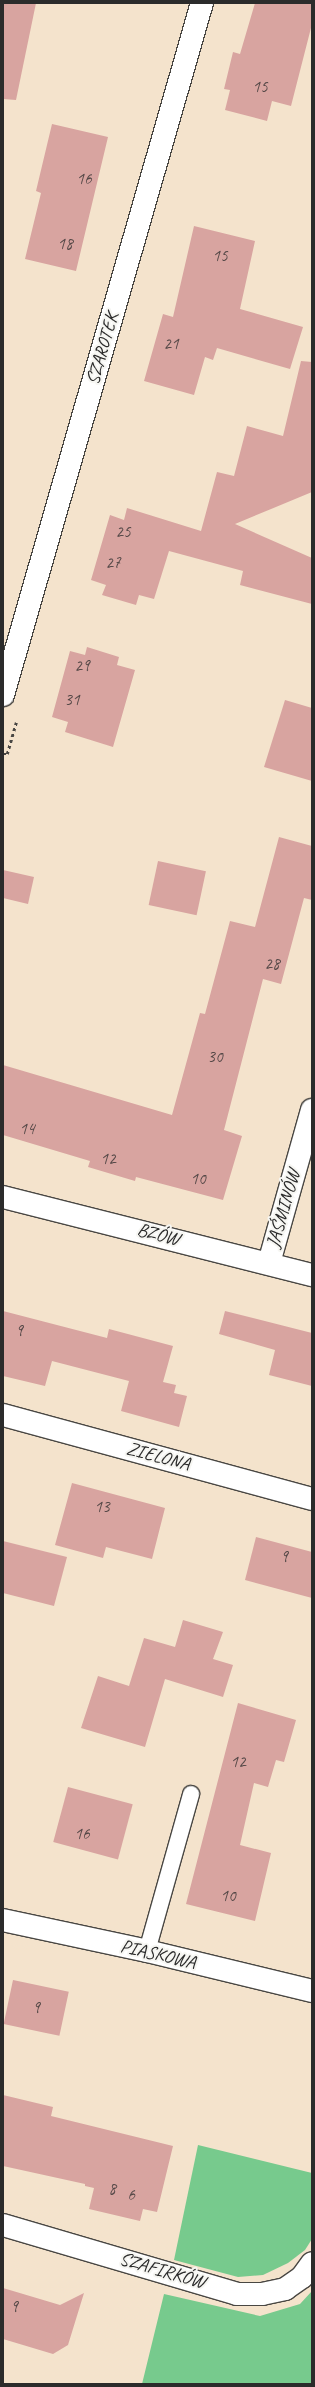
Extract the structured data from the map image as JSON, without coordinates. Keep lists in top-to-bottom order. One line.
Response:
{"streets":{"street":["SZAROTEK","JAŚMINÓW","BZÓW","ZIELONA","PIASKOWA","SZAFIRKÓW"]},"crossings":[["JAŚMINÓW","BZÓW"]],"house_numbers":["15","16","18","15","21","25","27","29","31","28","30","14","12","10","9","13","9","12","16","10","9","8","6","9"]}
